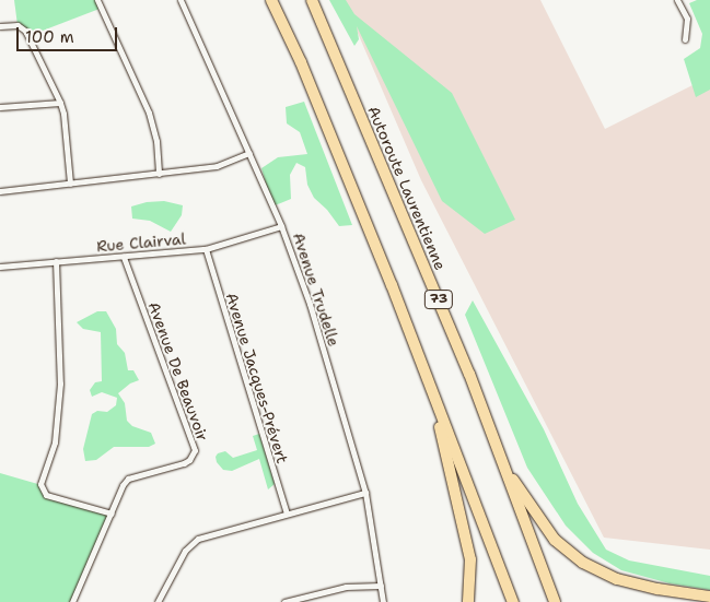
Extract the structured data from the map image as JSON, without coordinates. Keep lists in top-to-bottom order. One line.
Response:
{"streets":{"highway":["Autoroute Laurentienne","73"],"street":["Rue Clairval","Avenue Trudelle","Avenue De Beauvoir","Avenue Jacques-Prévert"]},"crossings":[["Rue Clairval","Avenue Trudelle"],["Rue Clairval","Avenue De Beauvoir"],["Rue Clairval","Avenue Jacques-Prévert"]],"scale_bar":"100 m"}
